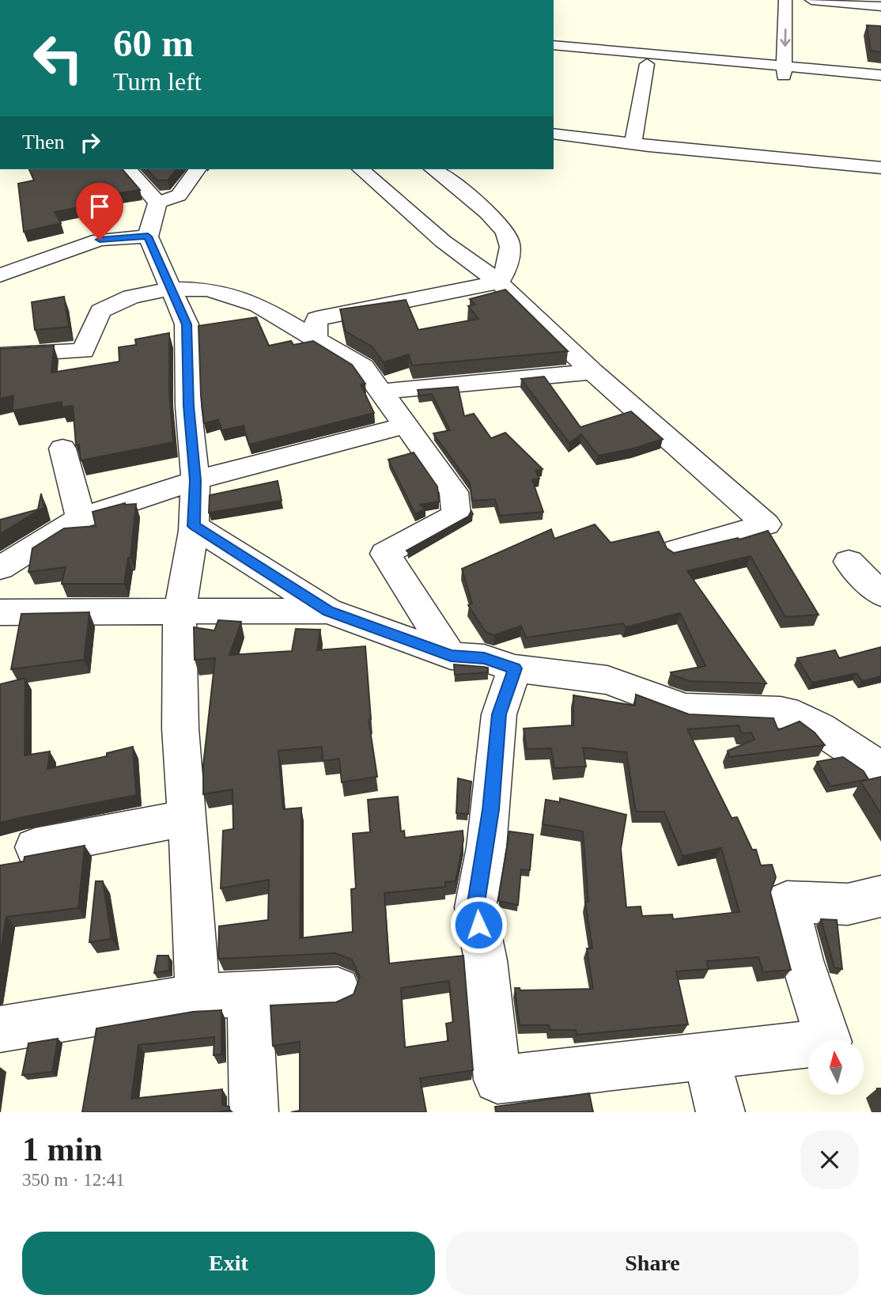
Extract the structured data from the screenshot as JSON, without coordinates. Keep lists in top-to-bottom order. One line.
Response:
{"north":"top","page":{"turn":["60 m","Turn left"],"then":"Then","heading":["1 min","350 m · 12:41"],"buttons":["Exit","Share"]}}
